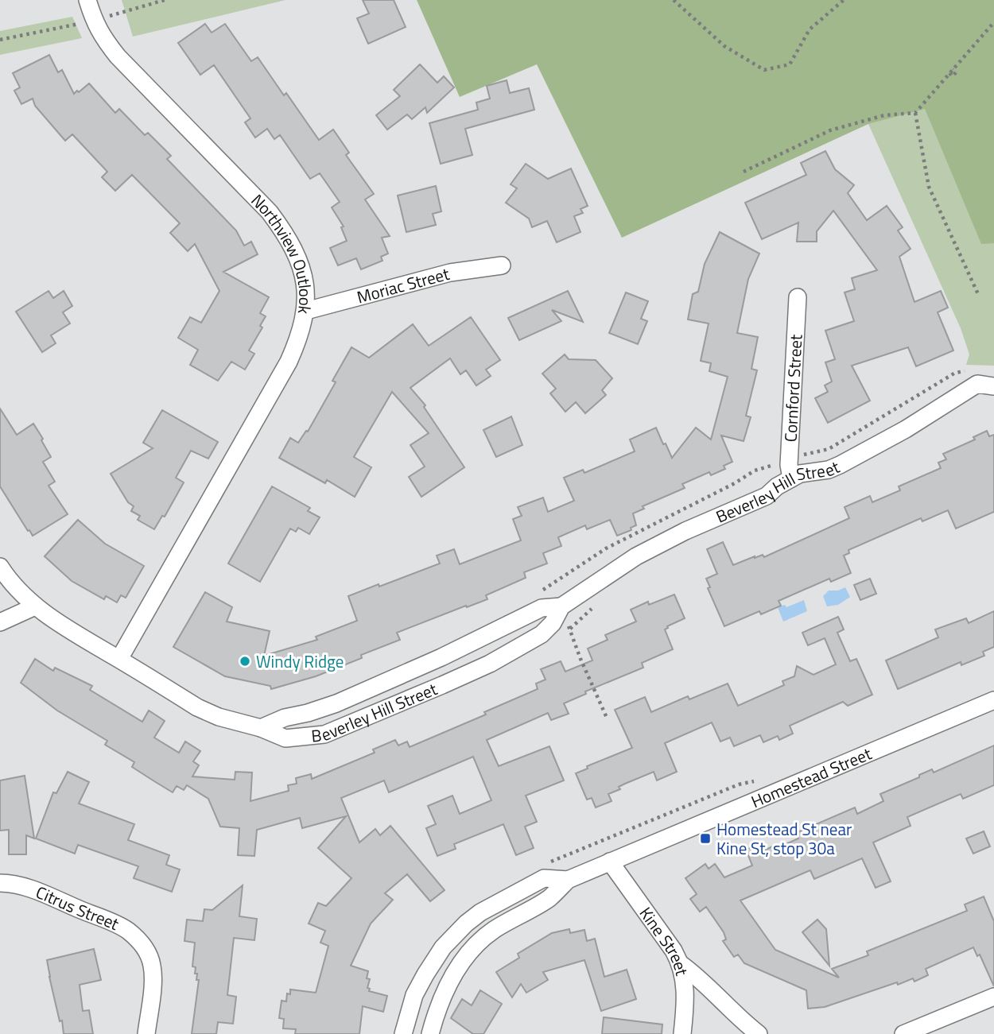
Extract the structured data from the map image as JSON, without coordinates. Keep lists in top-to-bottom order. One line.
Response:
{"streets":{"street":["Northview Outlook","Moriac Street","Cornford Street","Beverley Hill Street","Homestead Street","Citrus Street","Kine Street"]},"crossings":[["Northview Outlook","Moriac Street"],["Northview Outlook","Beverley Hill Street"],["Cornford Street","Beverley Hill Street"],["Homestead Street","Kine Street"]],"places":{"other":["Windy Ridge"],"transit":["Homestead St near Kine St, stop 30a"]}}
